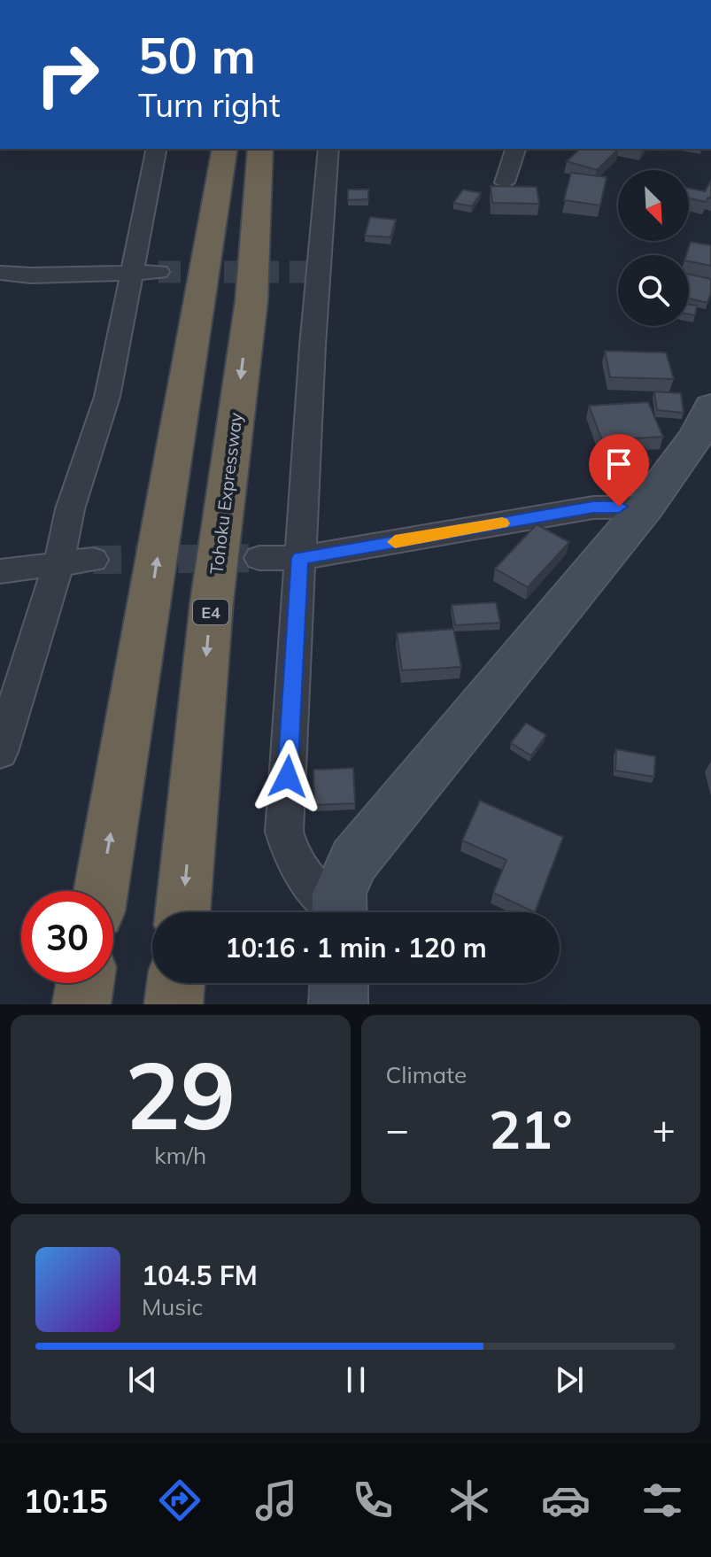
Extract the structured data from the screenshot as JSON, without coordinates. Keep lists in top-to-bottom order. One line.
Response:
{"streets":{"highway":["Tohoku Expressway","E4"]},"north":"bottom right","page":{"turn":["50 m","Turn right"],"limit":"30","trip":"10:16 · 1 min · 120 m","tile":[["29","km/h"],"Climate"],"heat":["−","21°","+"],"song":["104.5 FM","Music"],"tabs":"10:15"}}
